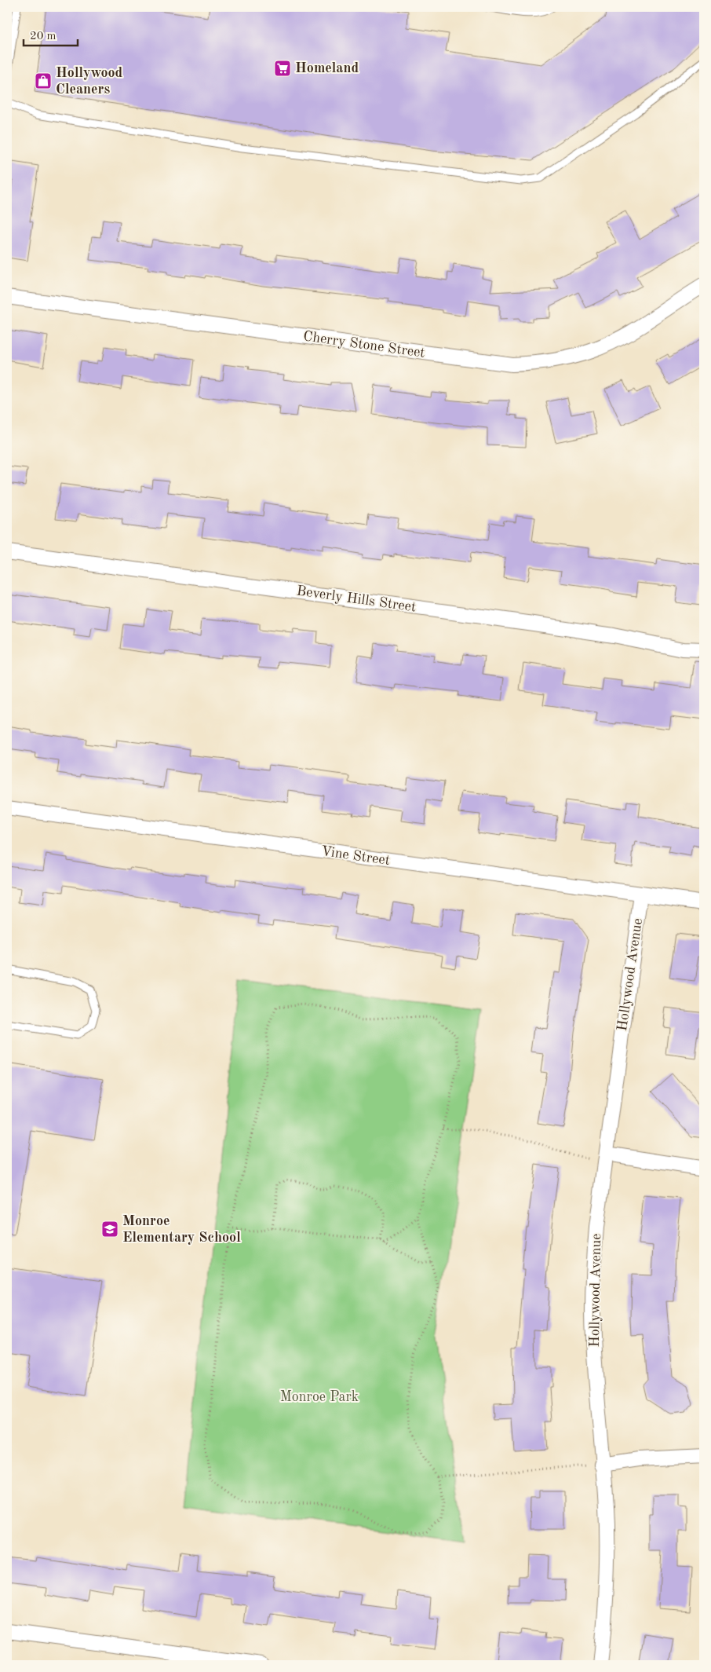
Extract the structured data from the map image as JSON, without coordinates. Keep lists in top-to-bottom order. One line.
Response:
{"streets":{"street":["Cherry Stone Street","Beverly Hills Street","Vine Street","Hollywood Avenue"]},"crossings":[["Vine Street","Hollywood Avenue"]],"parks":["Monroe Park"],"places":{"supermarket":["Homeland"],"shop":["Hollywood Cleaners"],"school or university":["Monroe Elementary School"]},"scale_bar":"20 m"}
